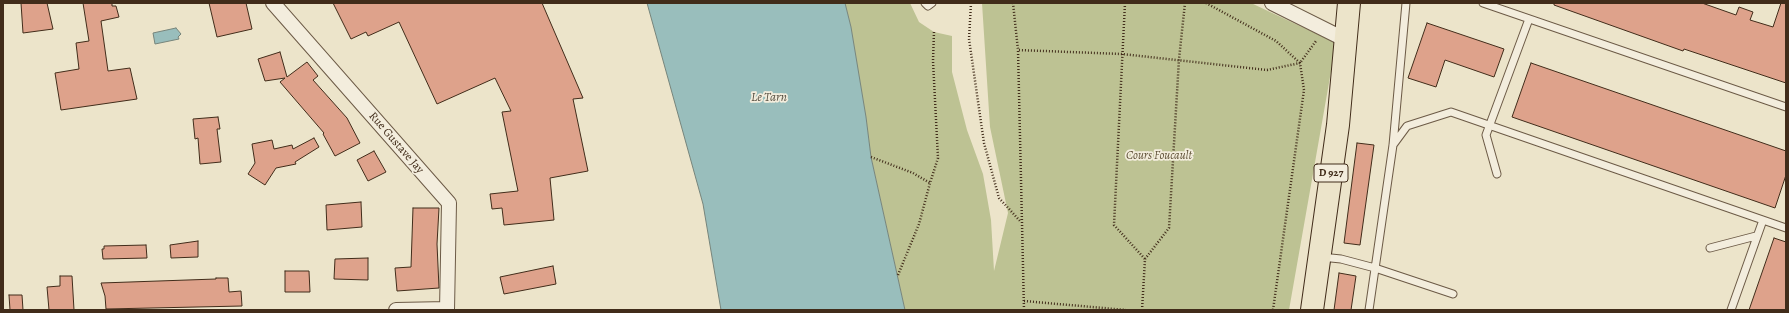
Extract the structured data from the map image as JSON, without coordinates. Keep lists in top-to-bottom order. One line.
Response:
{"streets":{"main road":["D 927"],"street":["Rue Gustave Jay"]},"water":["Le Tarn"],"parks":["Cours Foucault"]}
